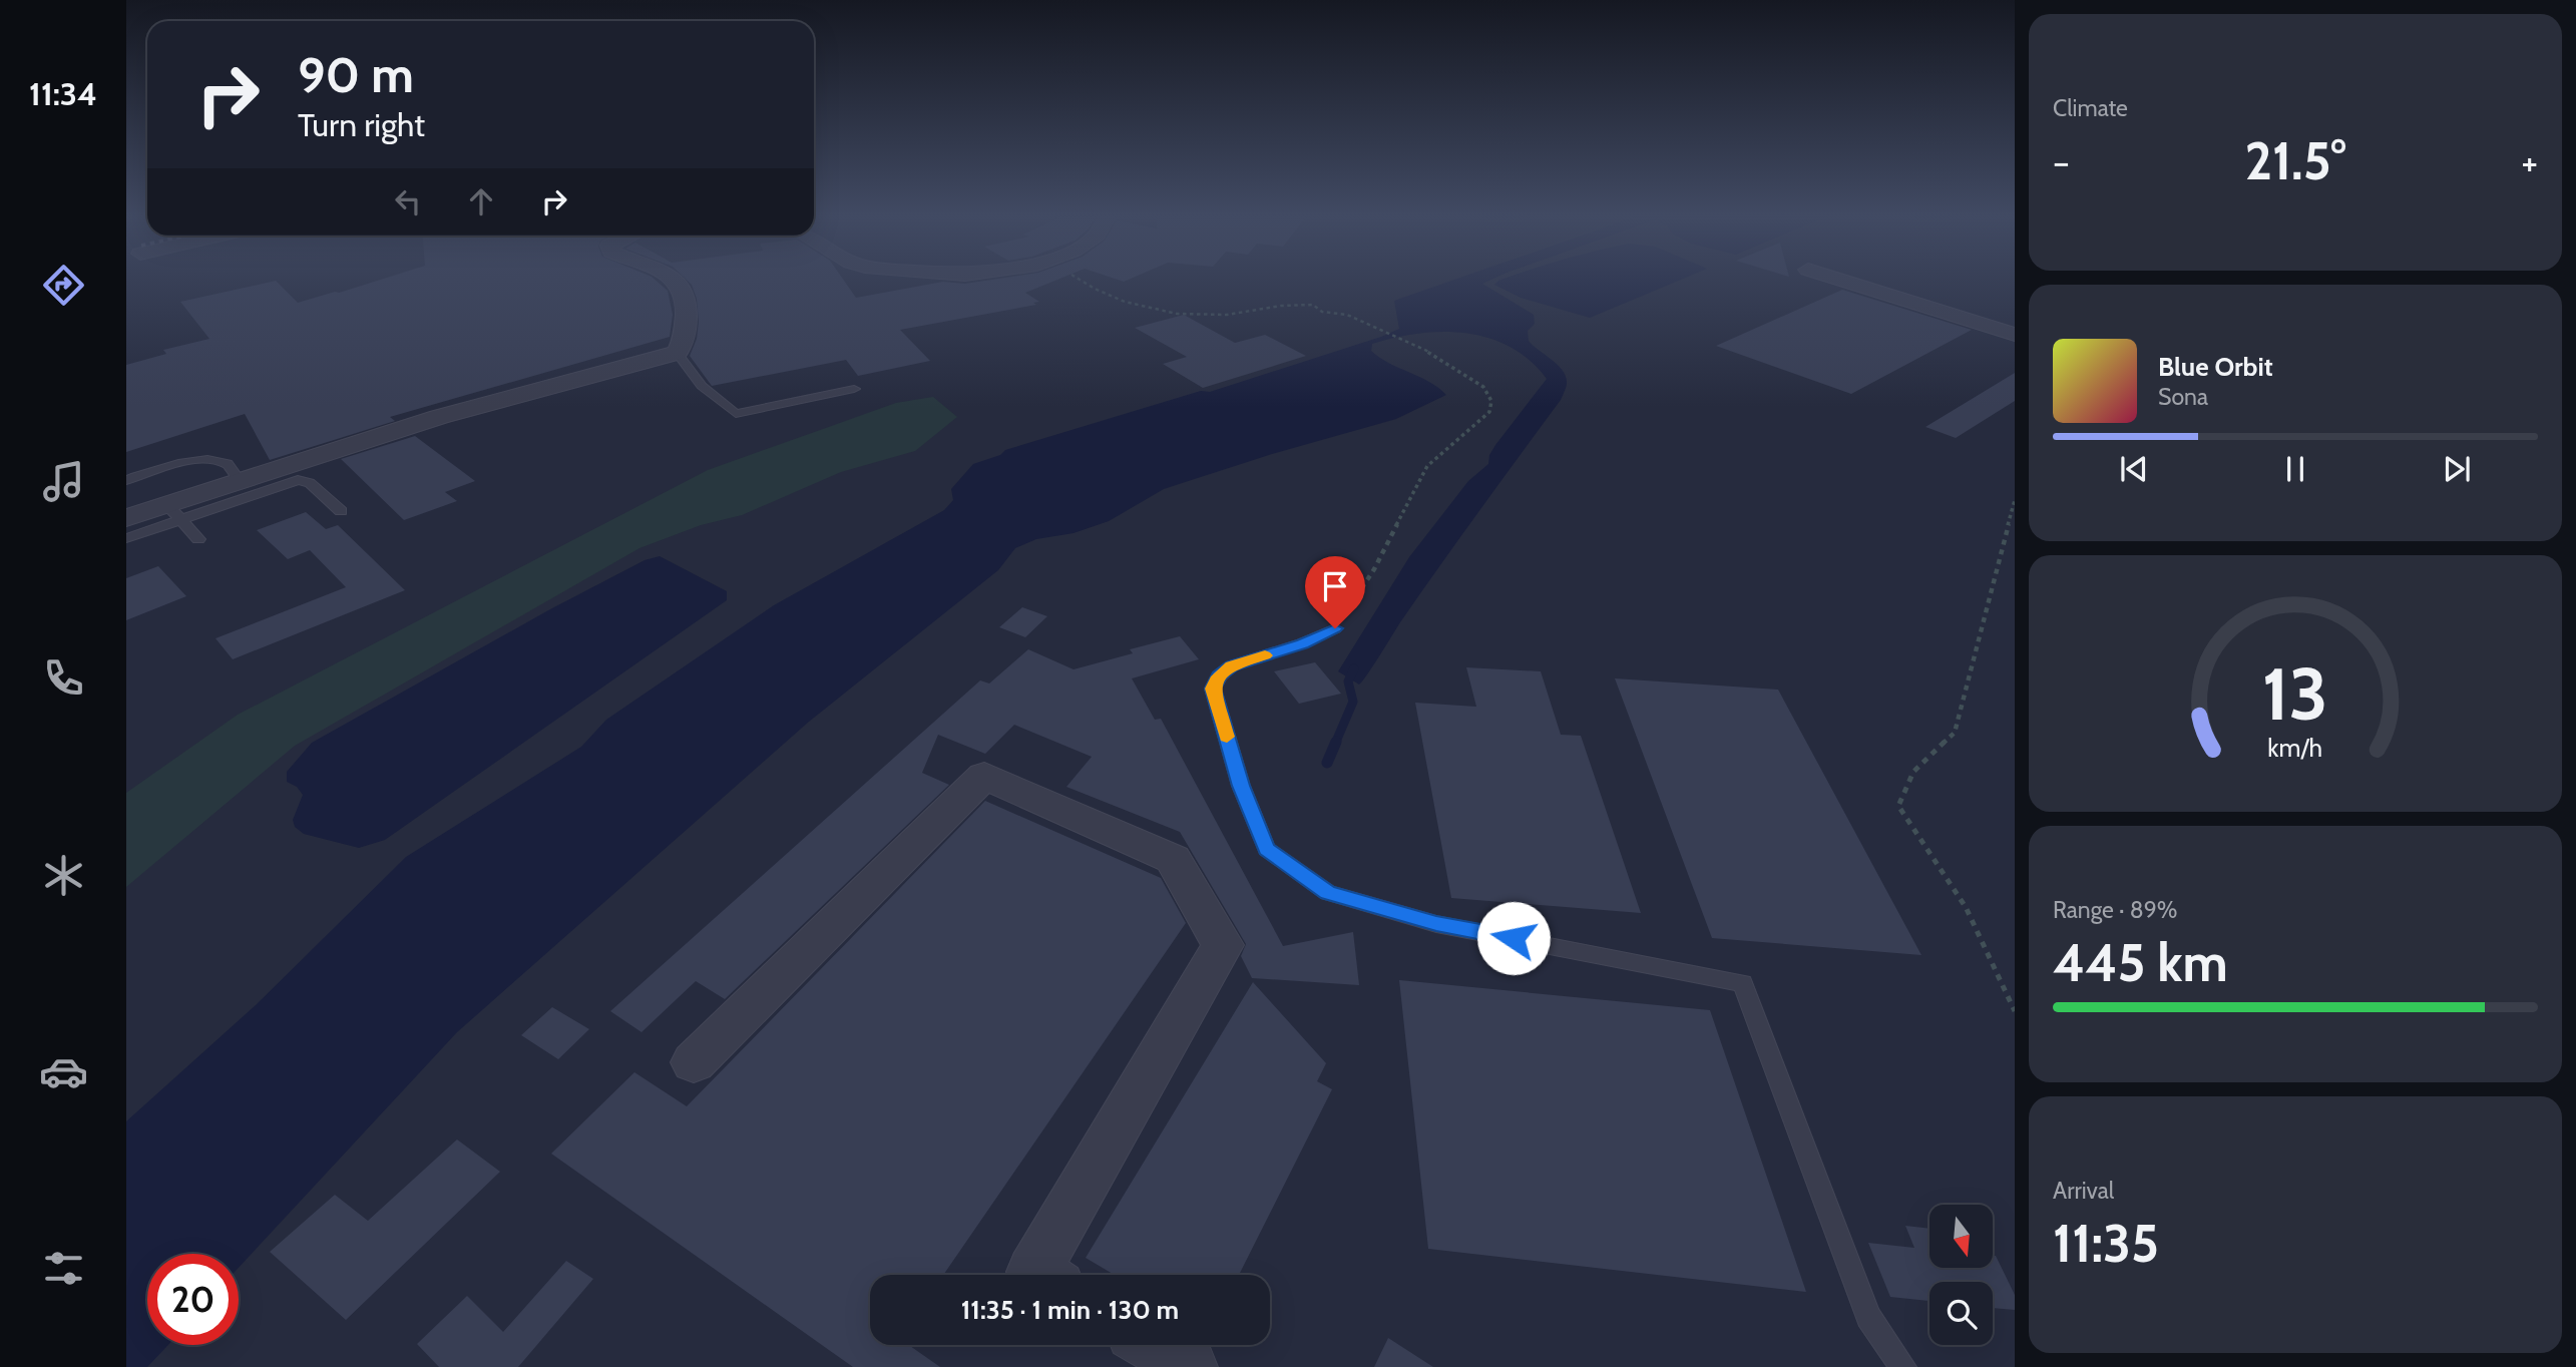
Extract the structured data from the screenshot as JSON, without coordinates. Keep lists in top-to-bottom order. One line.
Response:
{"north":"bottom","page":{"tabs":"11:34","tile":["Climate",["Range · 89%","445 km"],["Arrival","11:35"]],"turn":["90 m","Turn right"],"heat":["−","21.5°","+"],"song":["Blue Orbit","Sona"],"limit":"20","trip":"11:35 · 1 min · 130 m","gauge":["13","km/h"]}}
